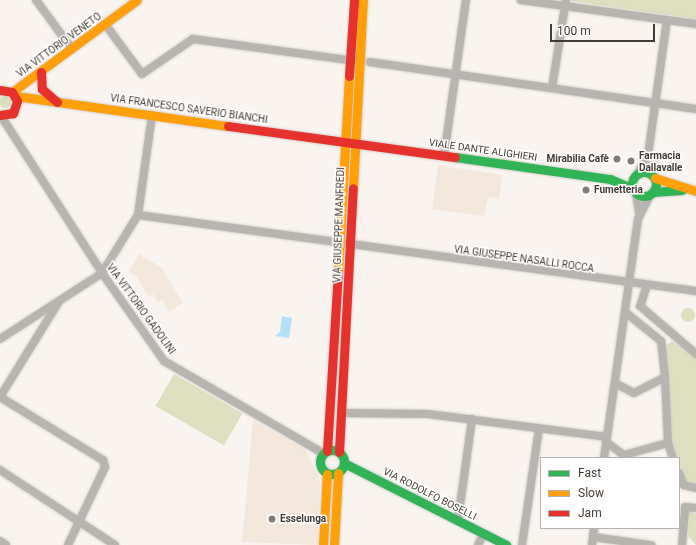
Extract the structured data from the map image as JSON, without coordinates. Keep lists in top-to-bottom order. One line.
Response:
{"streets":{"main road":["VIA VITTORIO VENETO","VIA FRANCESCO SAVERIO BIANCHI","VIALE DANTE ALIGHIERI","VIA GIUSEPPE MANFREDI","VIA RODOLFO BOSELLI"],"street":["VIA GIUSEPPE NASALLI ROCCA","VIA VITTORIO GADOLINI"]},"crossings":[["VIA VITTORIO VENETO","VIA FRANCESCO SAVERIO BIANCHI"],["VIA FRANCESCO SAVERIO BIANCHI","VIALE DANTE ALIGHIERI"],["VIA FRANCESCO SAVERIO BIANCHI","VIA GIUSEPPE MANFREDI"],["VIALE DANTE ALIGHIERI","VIA GIUSEPPE MANFREDI"],["VIA GIUSEPPE MANFREDI","VIA GIUSEPPE NASALLI ROCCA"],["VIA GIUSEPPE MANFREDI","VIA VITTORIO GADOLINI"],["VIA GIUSEPPE MANFREDI","VIA RODOLFO BOSELLI"],["VIA VITTORIO GADOLINI","VIA RODOLFO BOSELLI"]],"places":["Mirabilia Cafè","Farmacia Dallavalle","Fumetteria","Esselunga"],"legend":["Fast","Slow","Jam"],"scale_bar":"100 m"}
